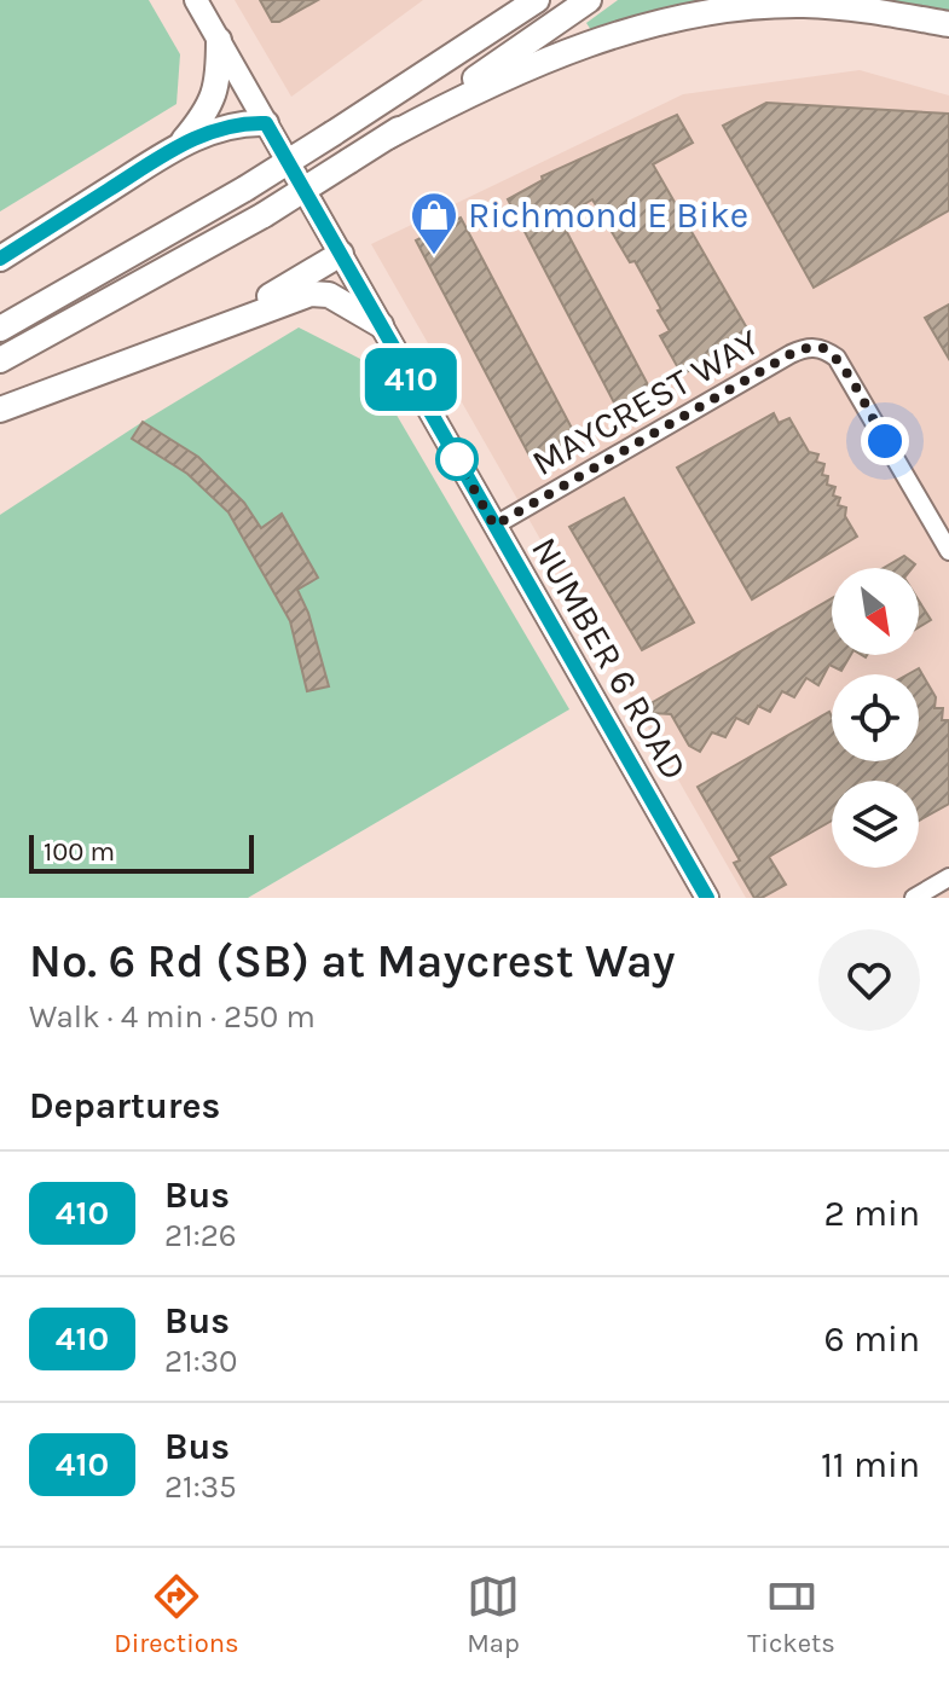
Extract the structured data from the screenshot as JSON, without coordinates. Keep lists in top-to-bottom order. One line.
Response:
{"streets":{"main road":["NUMBER 6 ROAD"],"street":["MAYCREST WAY"]},"crossings":[["MAYCREST WAY","NUMBER 6 ROAD"]],"places":{"shop":["Richmond E Bike"]},"lines":["bus line 410"],"scale_bar":"100 m","north":"bottom right","page":{"on_map":"410","scale":"100 m","heading":[["No. 6 Rd (SB) at Maycrest Way","Walk · 4 min · 250 m"],"Departures"],"list":[{"mark":"410","name":"Bus","note":"21:26","value":"2 min"},{"mark":"410","name":"Bus","note":"21:30","value":"6 min"},{"mark":"410","name":"Bus","note":"21:35","value":"11 min"}],"tabs":["Directions","Map","Tickets"]}}
